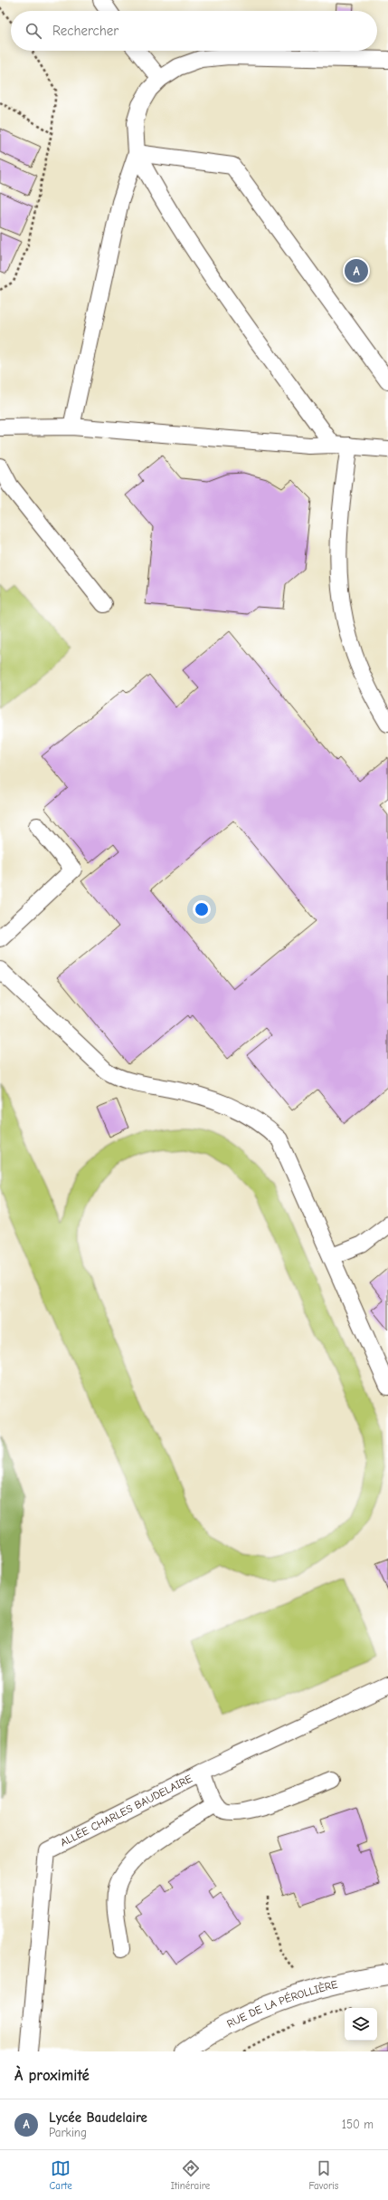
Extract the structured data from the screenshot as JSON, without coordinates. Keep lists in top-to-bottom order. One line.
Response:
{"streets":{"street":["RUE DE LA PÉROLLIÈRE"],"lane":["ALLÉE CHARLES BAUDELAIRE"]},"page":{"search":"Rechercher","pins":"A","heading":"À proximité","list":[{"mark":"A","name":"Lycée Baudelaire","note":"Parking","value":"150 m"}],"nav":["Carte","Itinéraire","Favoris"]}}
